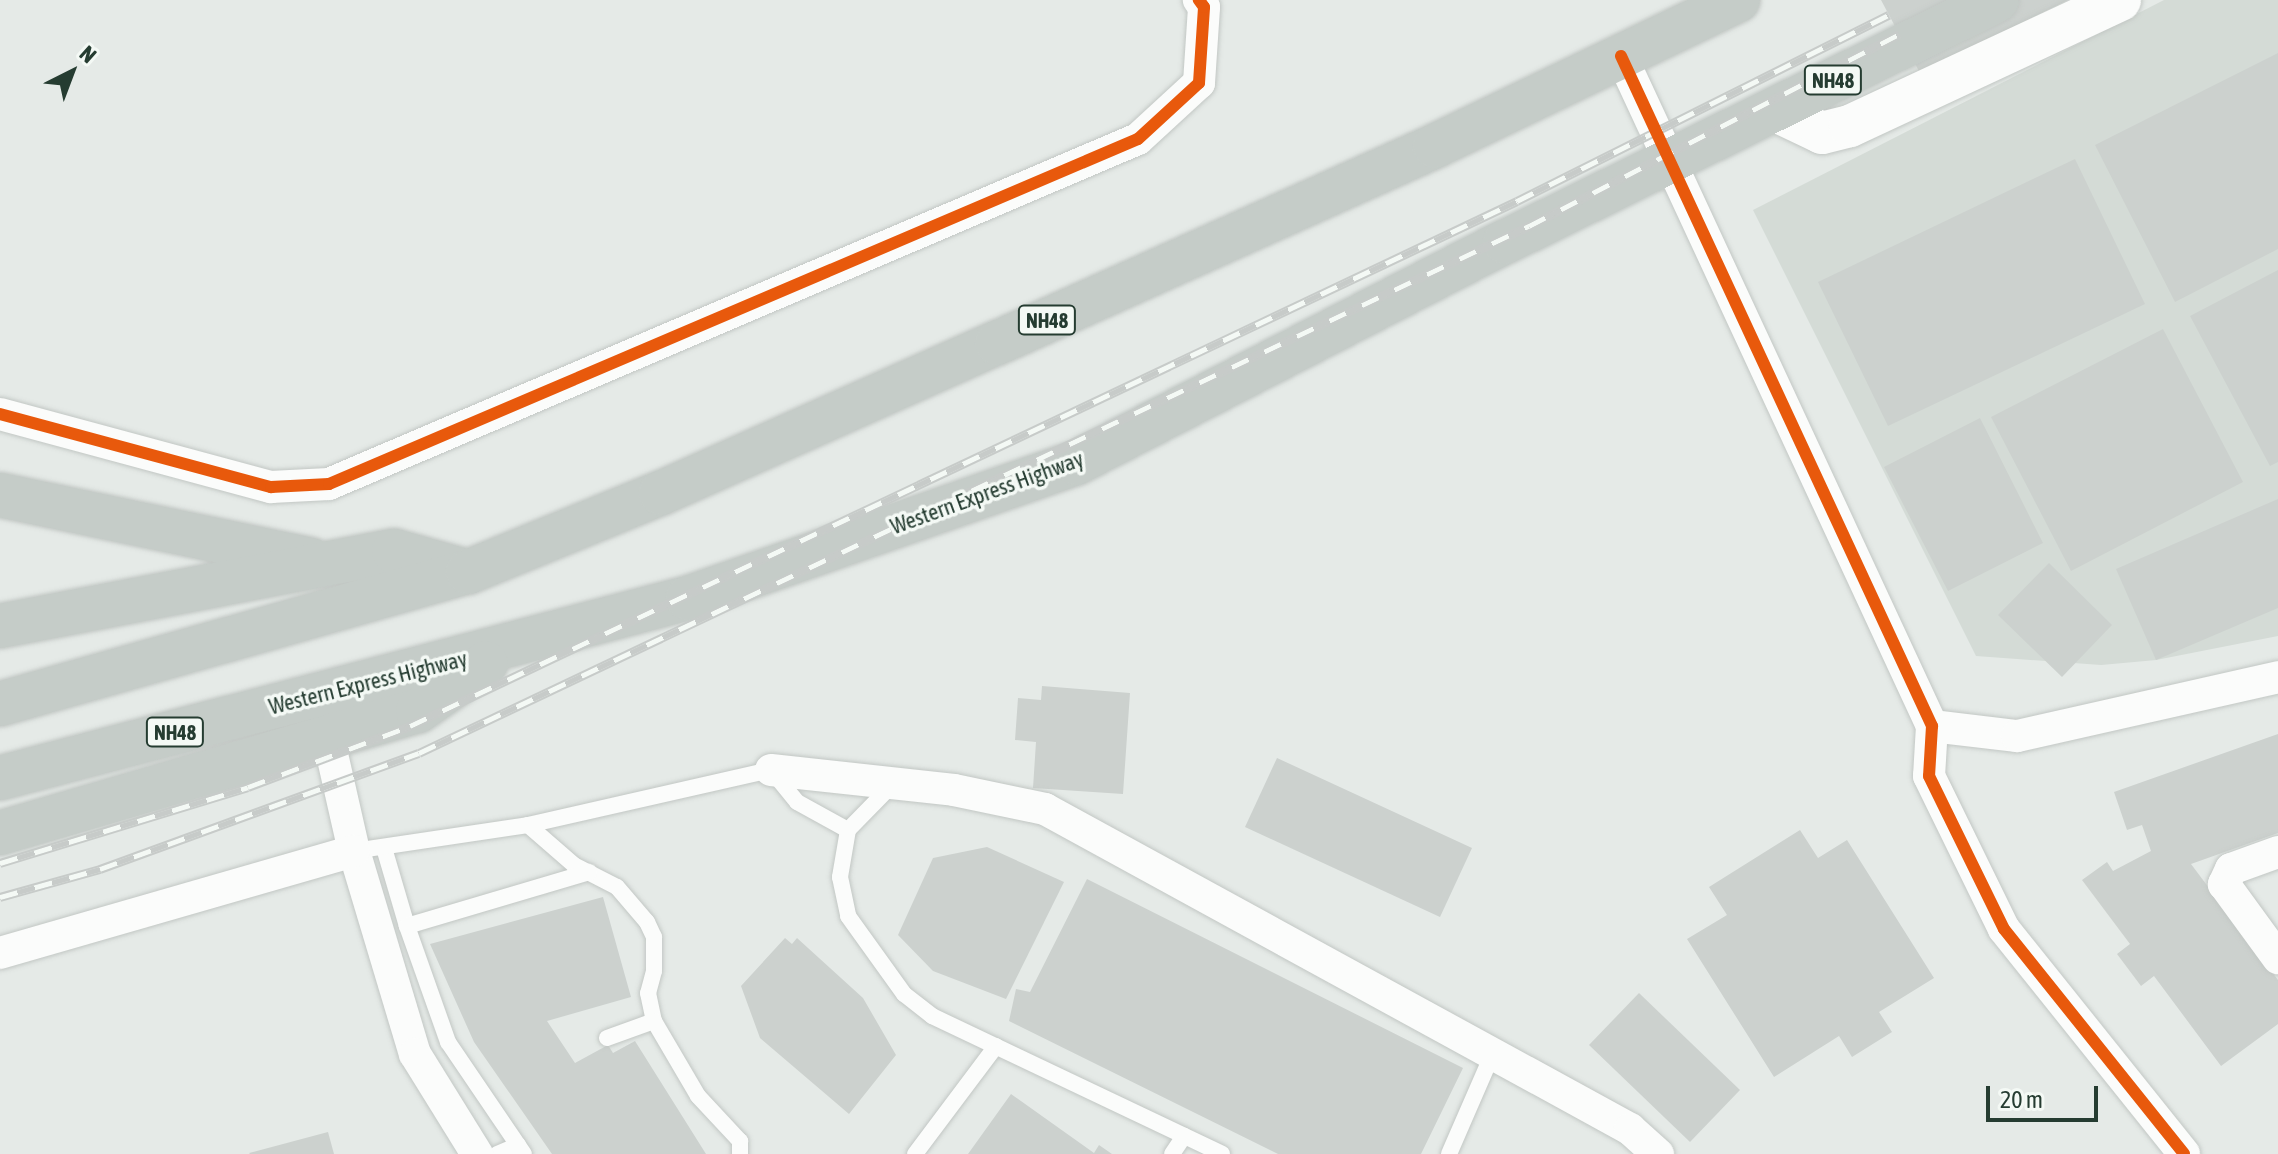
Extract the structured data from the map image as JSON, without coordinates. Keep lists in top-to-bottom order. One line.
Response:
{"streets":{"highway":["NH48","Western Express Highway"]},"scale_bar":"20 m","north":"top right"}
